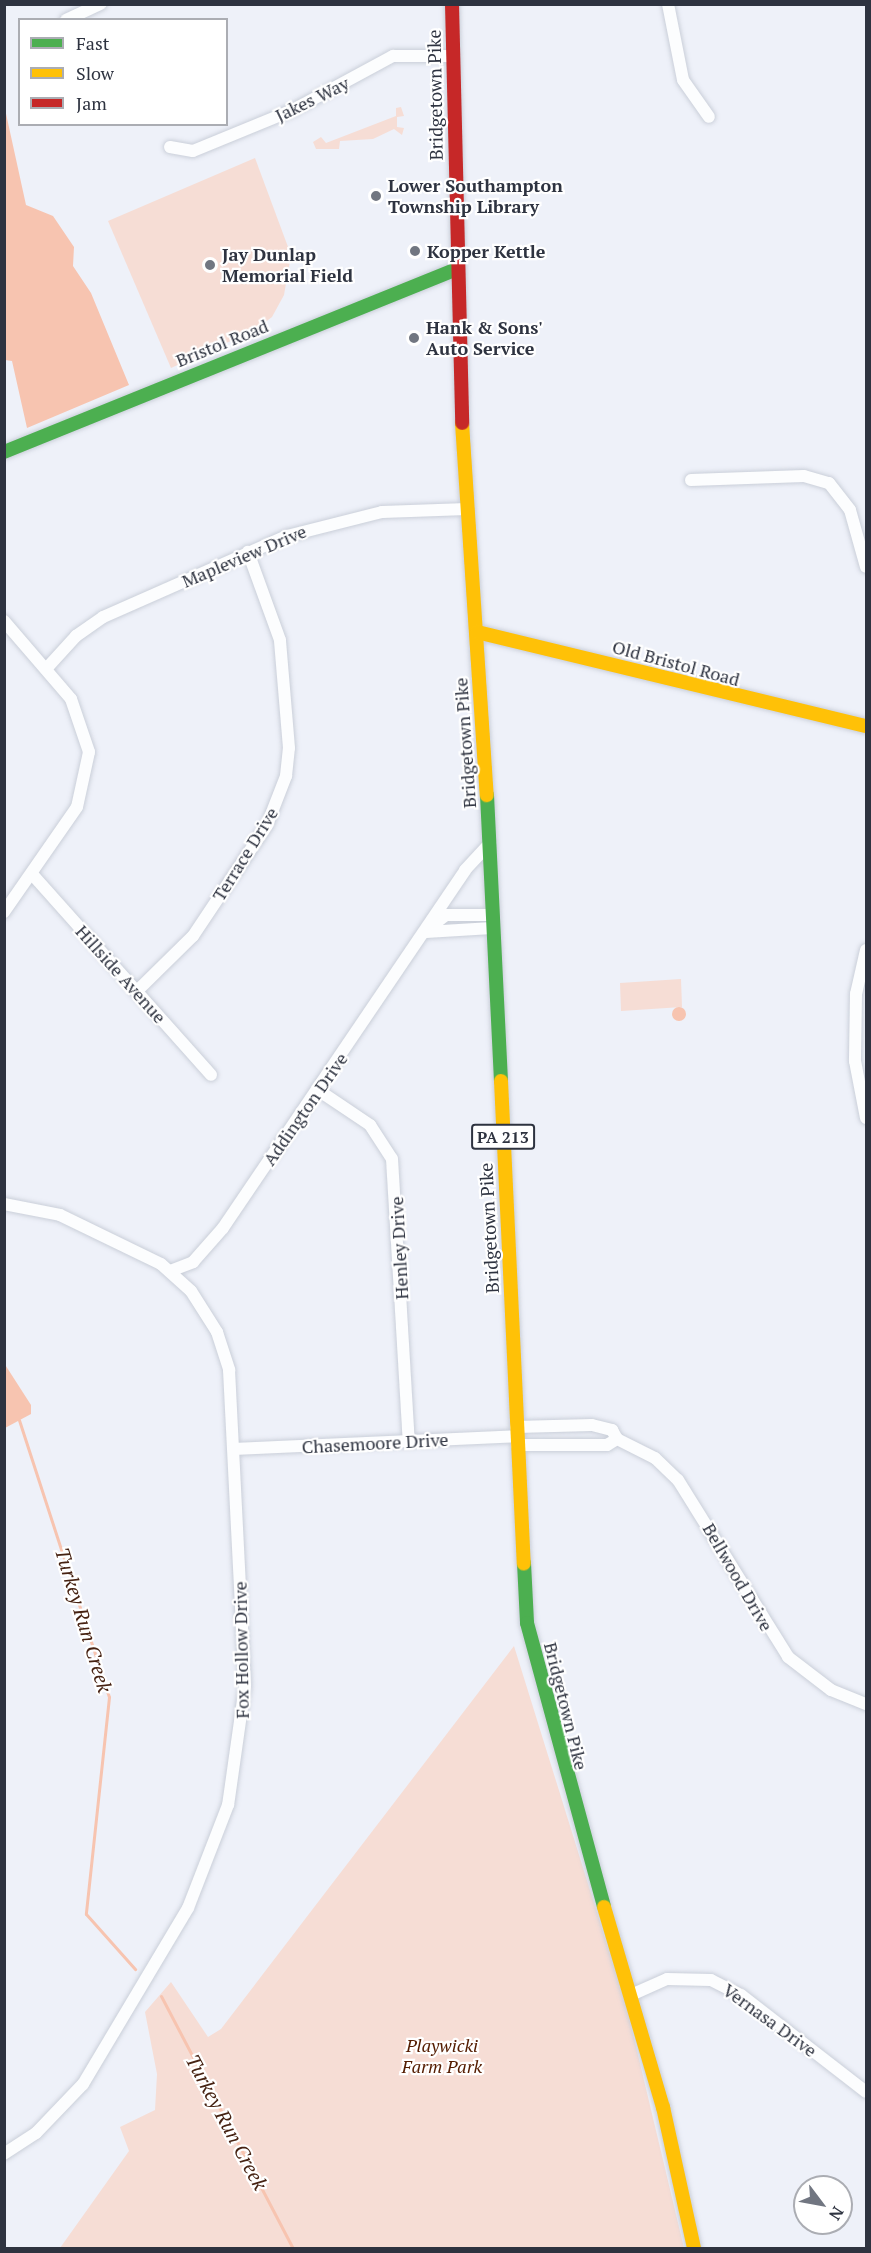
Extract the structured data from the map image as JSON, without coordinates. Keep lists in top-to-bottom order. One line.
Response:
{"streets":{"main road":["Bridgetown Pike","Bristol Road","Old Bristol Road","PA 213"],"street":["Jakes Way","Mapleview Drive","Terrace Drive","Hillside Avenue","Addington Drive","Henley Drive","Chasemoore Drive","Bellwood Drive","Fox Hollow Drive","Vernasa Drive"]},"crossings":[["Bridgetown Pike","Jakes Way"],["Bridgetown Pike","Bristol Road"],["Bridgetown Pike","Mapleview Drive"],["Bridgetown Pike","Old Bristol Road"],["Bridgetown Pike","Addington Drive"],["Bridgetown Pike","Chasemoore Drive"],["Bridgetown Pike","Bellwood Drive"],["Bridgetown Pike","Vernasa Drive"],["Mapleview Drive","Terrace Drive"],["Terrace Drive","Hillside Avenue"],["Addington Drive","Henley Drive"],["Addington Drive","Fox Hollow Drive"],["Henley Drive","Chasemoore Drive"],["Chasemoore Drive","Bellwood Drive"],["Chasemoore Drive","Fox Hollow Drive"]],"water":["Turkey Run Creek"],"parks":["Playwicki Farm Park"],"places":["Lower Southampton Township Library","Kopper Kettle","Jay Dunlap Memorial Field","Hank & Sons' Auto Service"],"legend":["Fast","Slow","Jam"],"north":"bottom right"}
